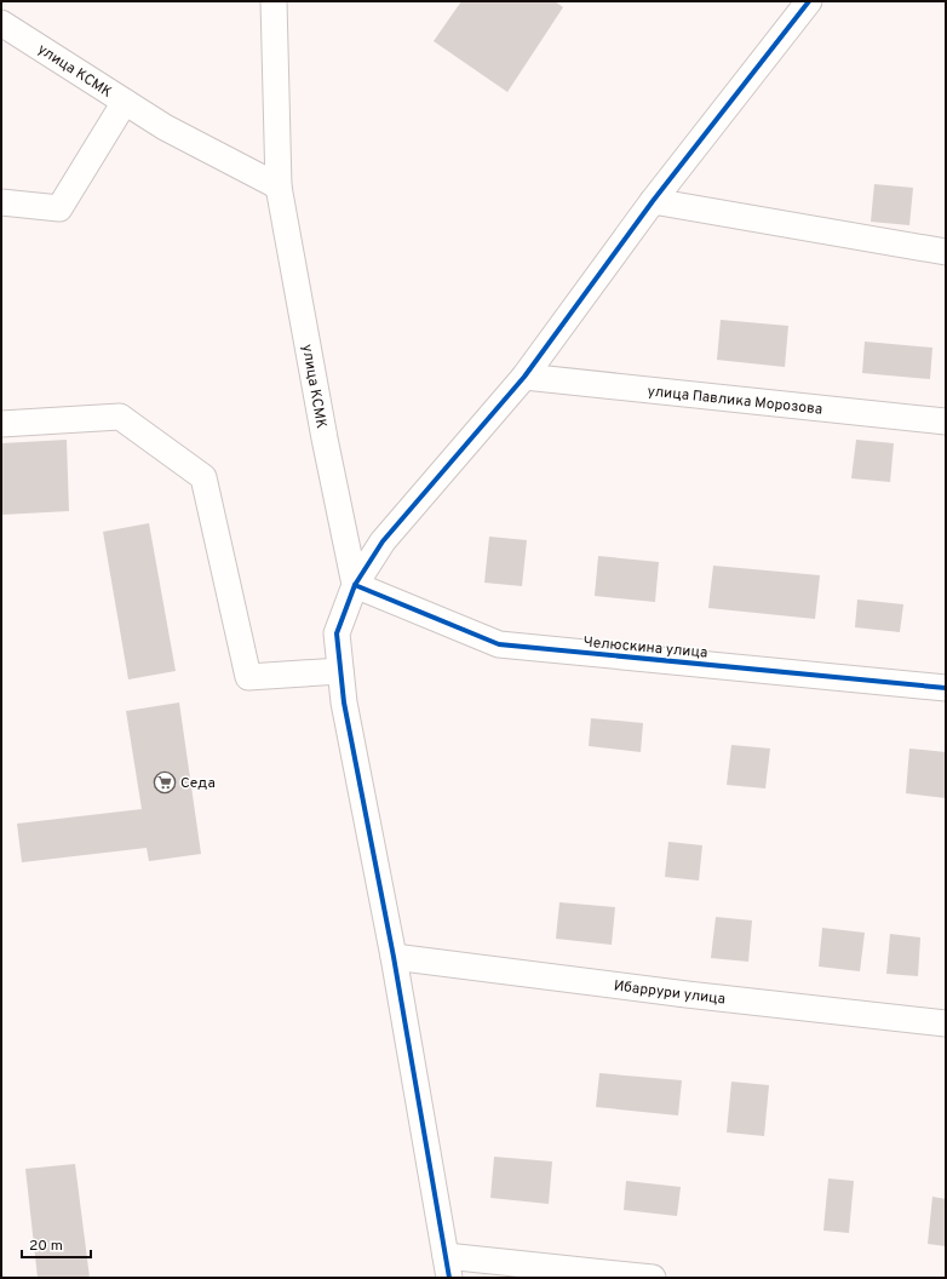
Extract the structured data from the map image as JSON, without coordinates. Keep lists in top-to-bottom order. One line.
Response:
{"streets":{"street":["улица КСМК","улица Павлика Морозова","Челюскина улица","Ибаррури улица"]},"crossings":[["улица КСМК","Челюскина улица"]],"places":{"supermarket":["Седа"]},"scale_bar":"20 m"}
